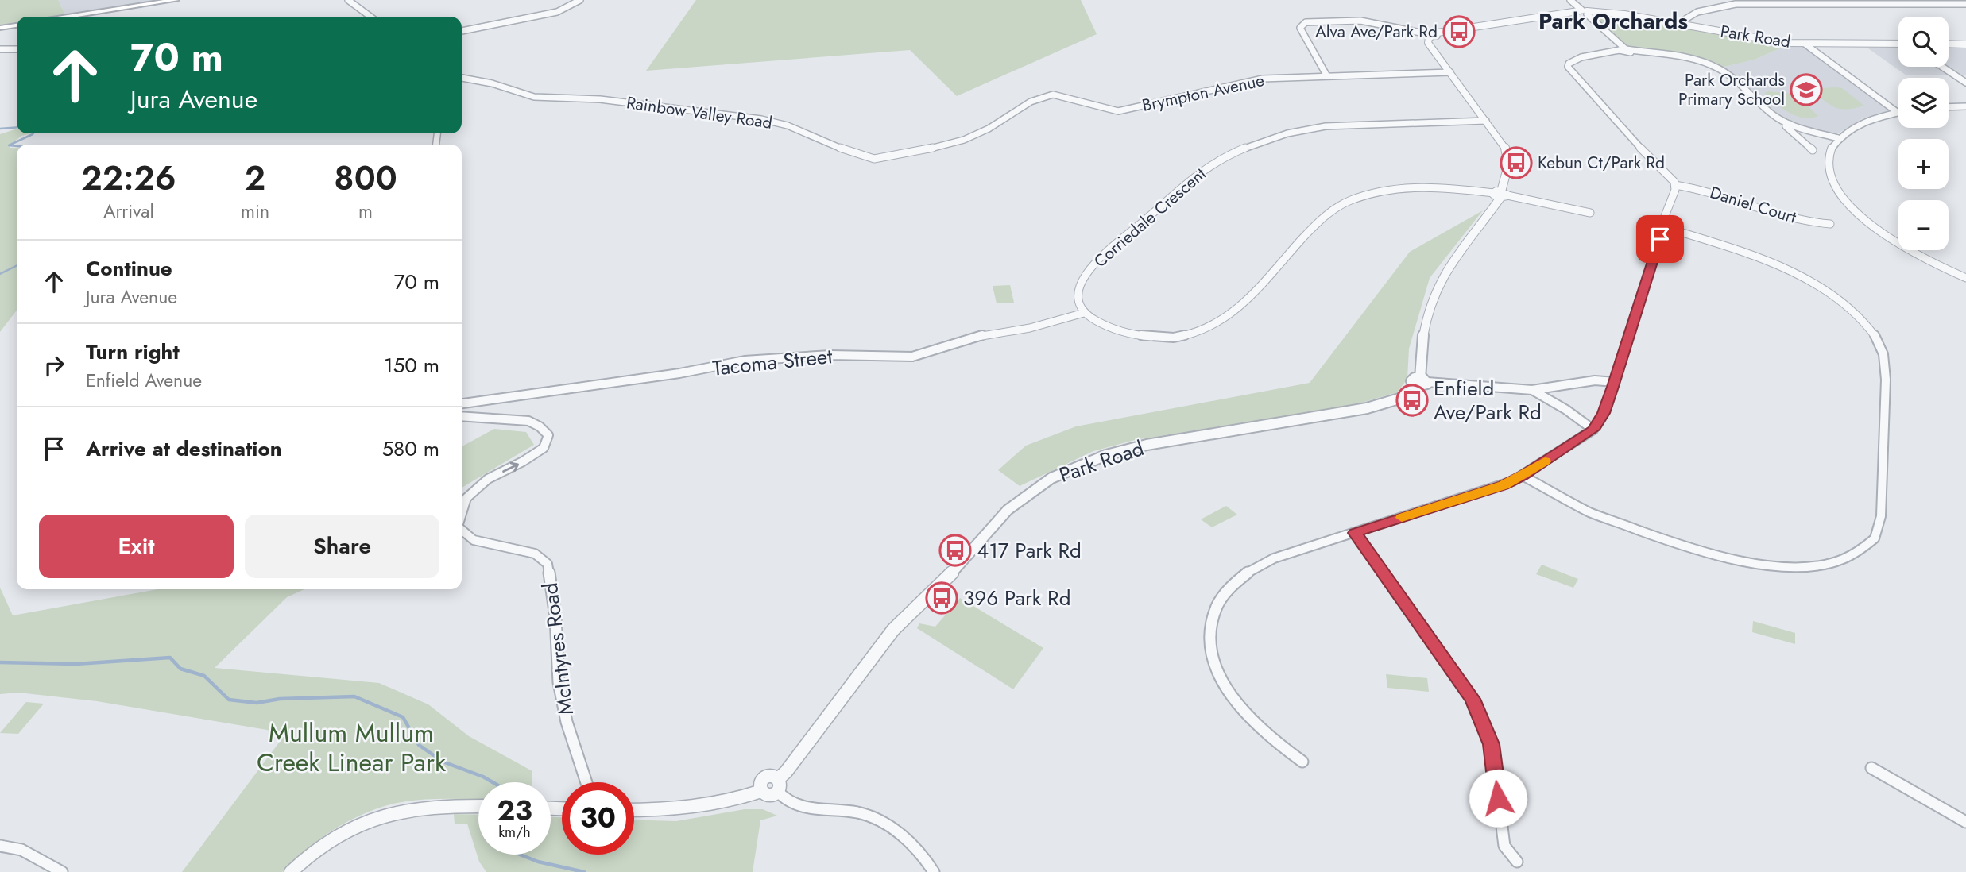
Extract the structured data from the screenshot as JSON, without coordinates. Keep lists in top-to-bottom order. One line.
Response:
{"streets":{"street":["Park Road","Brympton Avenue","Rainbow Valley Road","Daniel Court","Corriedale Crescent","Tacoma Street","McIntyres Road"]},"crossings":[["Brympton Avenue","Rainbow Valley Road"],["Corriedale Crescent","Tacoma Street"]],"districts":["Park Orchards"],"parks":["Mullum Mullum Creek Linear Park"],"places":{"bus stop":["Alva Ave/Park Rd","Kebun Ct/Park Rd","Enfield Ave/Park Rd","417 Park Rd","396 Park Rd"],"school or university":["Park Orchards Primary School"]},"page":{"map_buttons":["+","−"],"turn":["70 m","Jura Avenue"],"eta":["22:26","Arrival","2","min","800","m"],"list":[{"name":"Continue","note":"Jura Avenue","value":"70 m"},{"name":"Turn right","note":"Enfield Avenue","value":"150 m"},{"name":"Arrive at destination","value":"580 m"}],"buttons":["Exit","Share"],"speed":"23 km/h","limit":"30"}}
